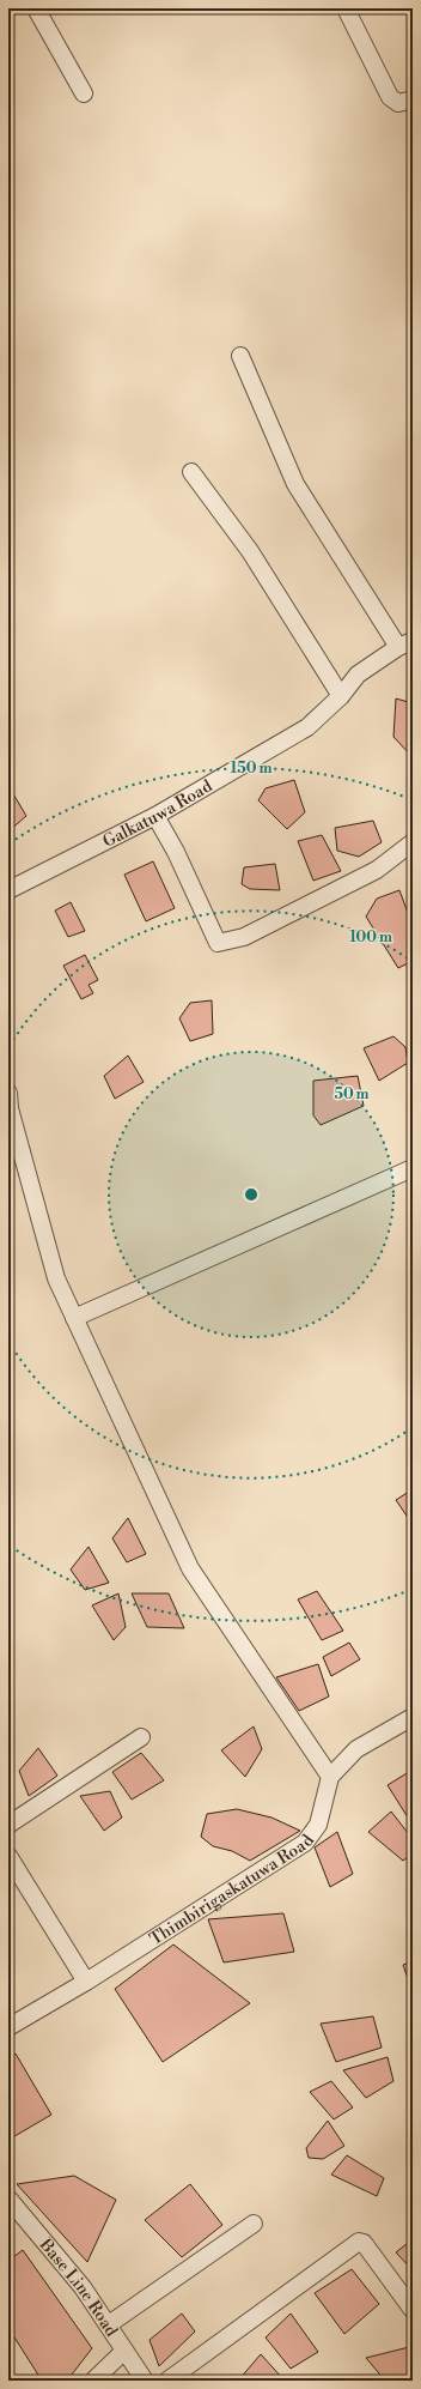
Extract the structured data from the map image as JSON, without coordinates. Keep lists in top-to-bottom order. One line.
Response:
{"streets":{"street":["Galkatuwa Road","Thimbirigaskatuwa Road","Base Line Road"]},"rings":["150 m","100 m","50 m"]}
